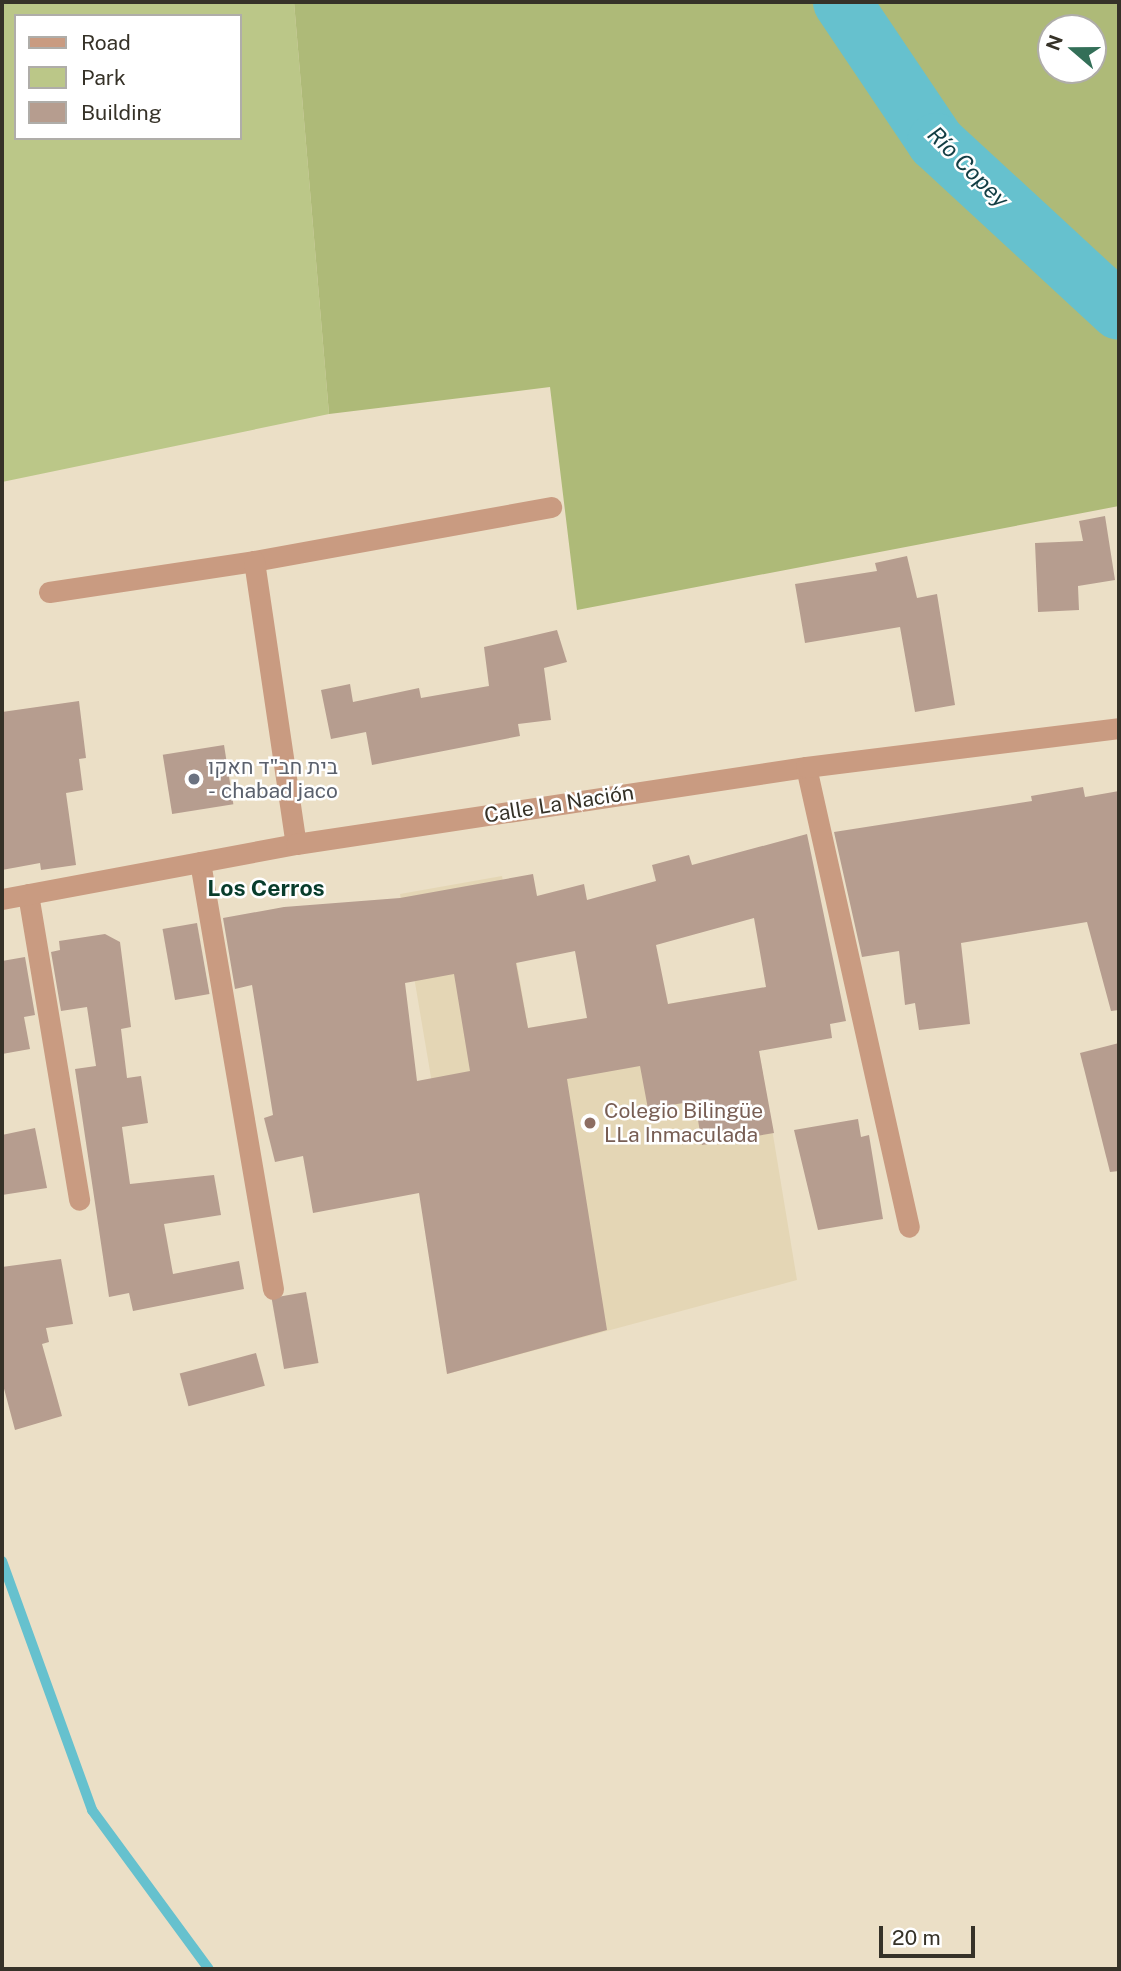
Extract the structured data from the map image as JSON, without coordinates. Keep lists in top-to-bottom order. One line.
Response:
{"streets":{"street":["Calle La Nación"]},"districts":["Los Cerros"],"water":["Río Copey"],"places":["בית חב\"ד חאקו - chabad jaco","Colegio Bilingüe LLa Inmaculada"],"legend":["Road","Park","Building"],"scale_bar":"20 m","north":"left"}
